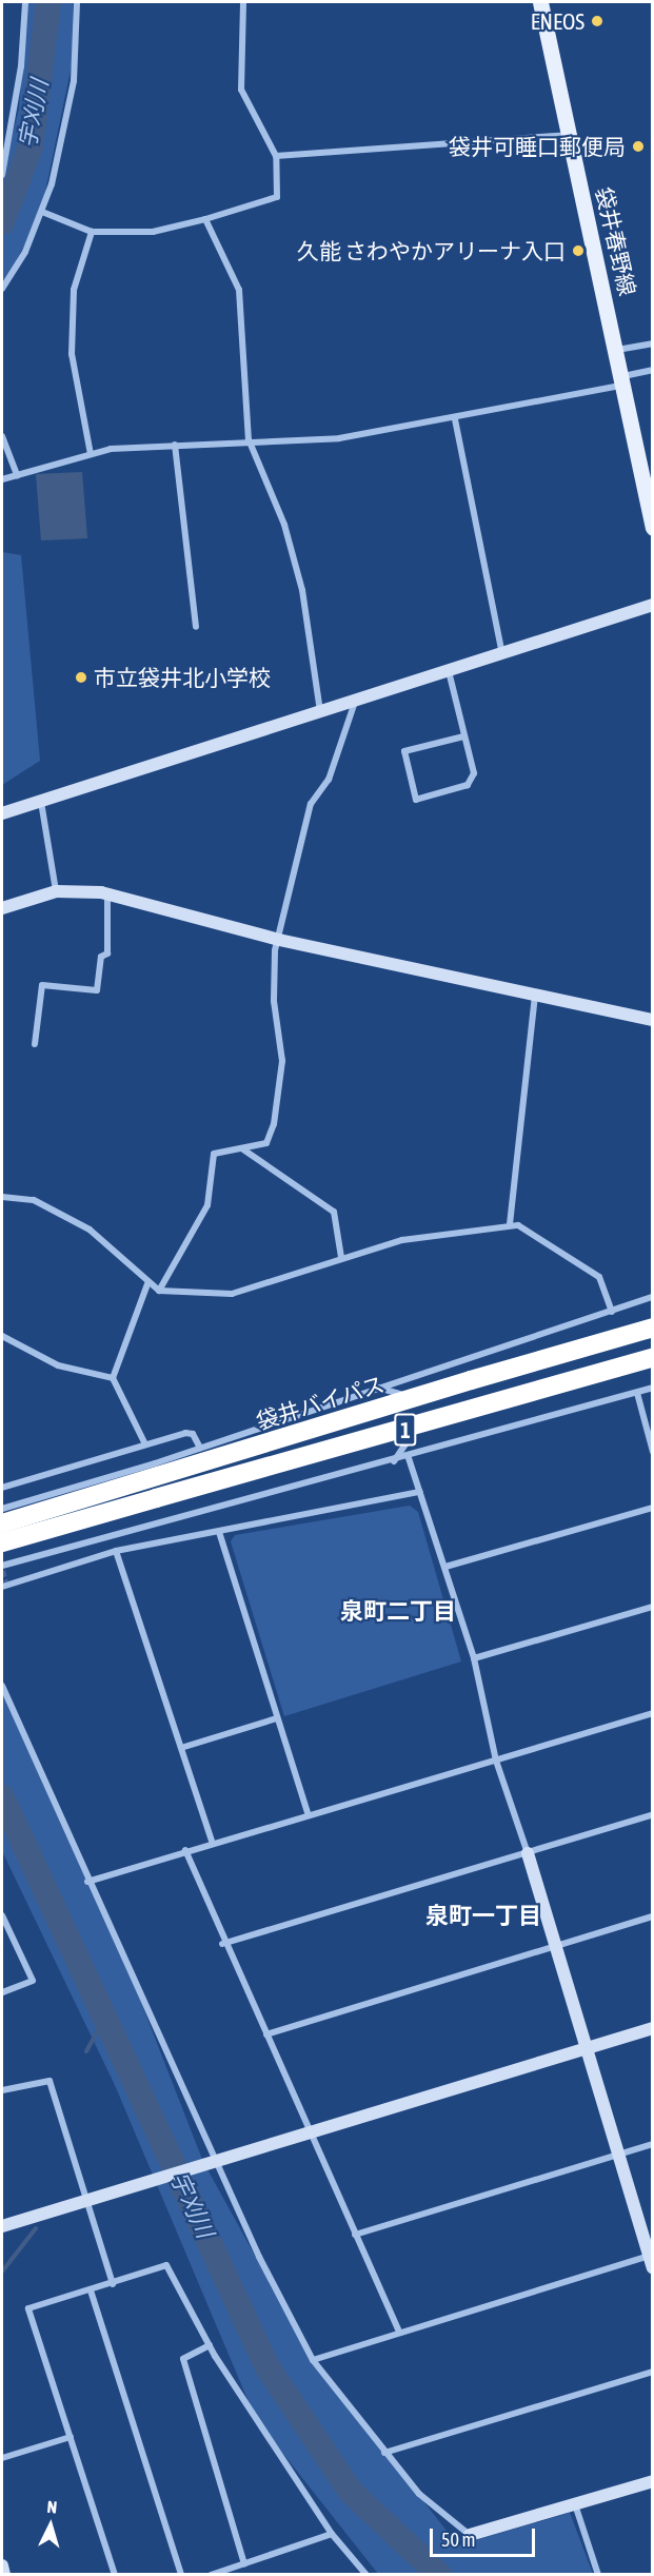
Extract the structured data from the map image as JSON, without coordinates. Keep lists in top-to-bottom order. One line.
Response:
{"streets":{"highway":["袋井バイパス","1"],"main road":["袋井春野線"]},"districts":["泉町二丁目","泉町一丁目"],"water":["宇刈川"],"places":["ENEOS","袋井可睡口郵便局","久能 さわやかアリーナ入口","市立袋井北小学校"],"scale_bar":"50 m","north":"top"}
